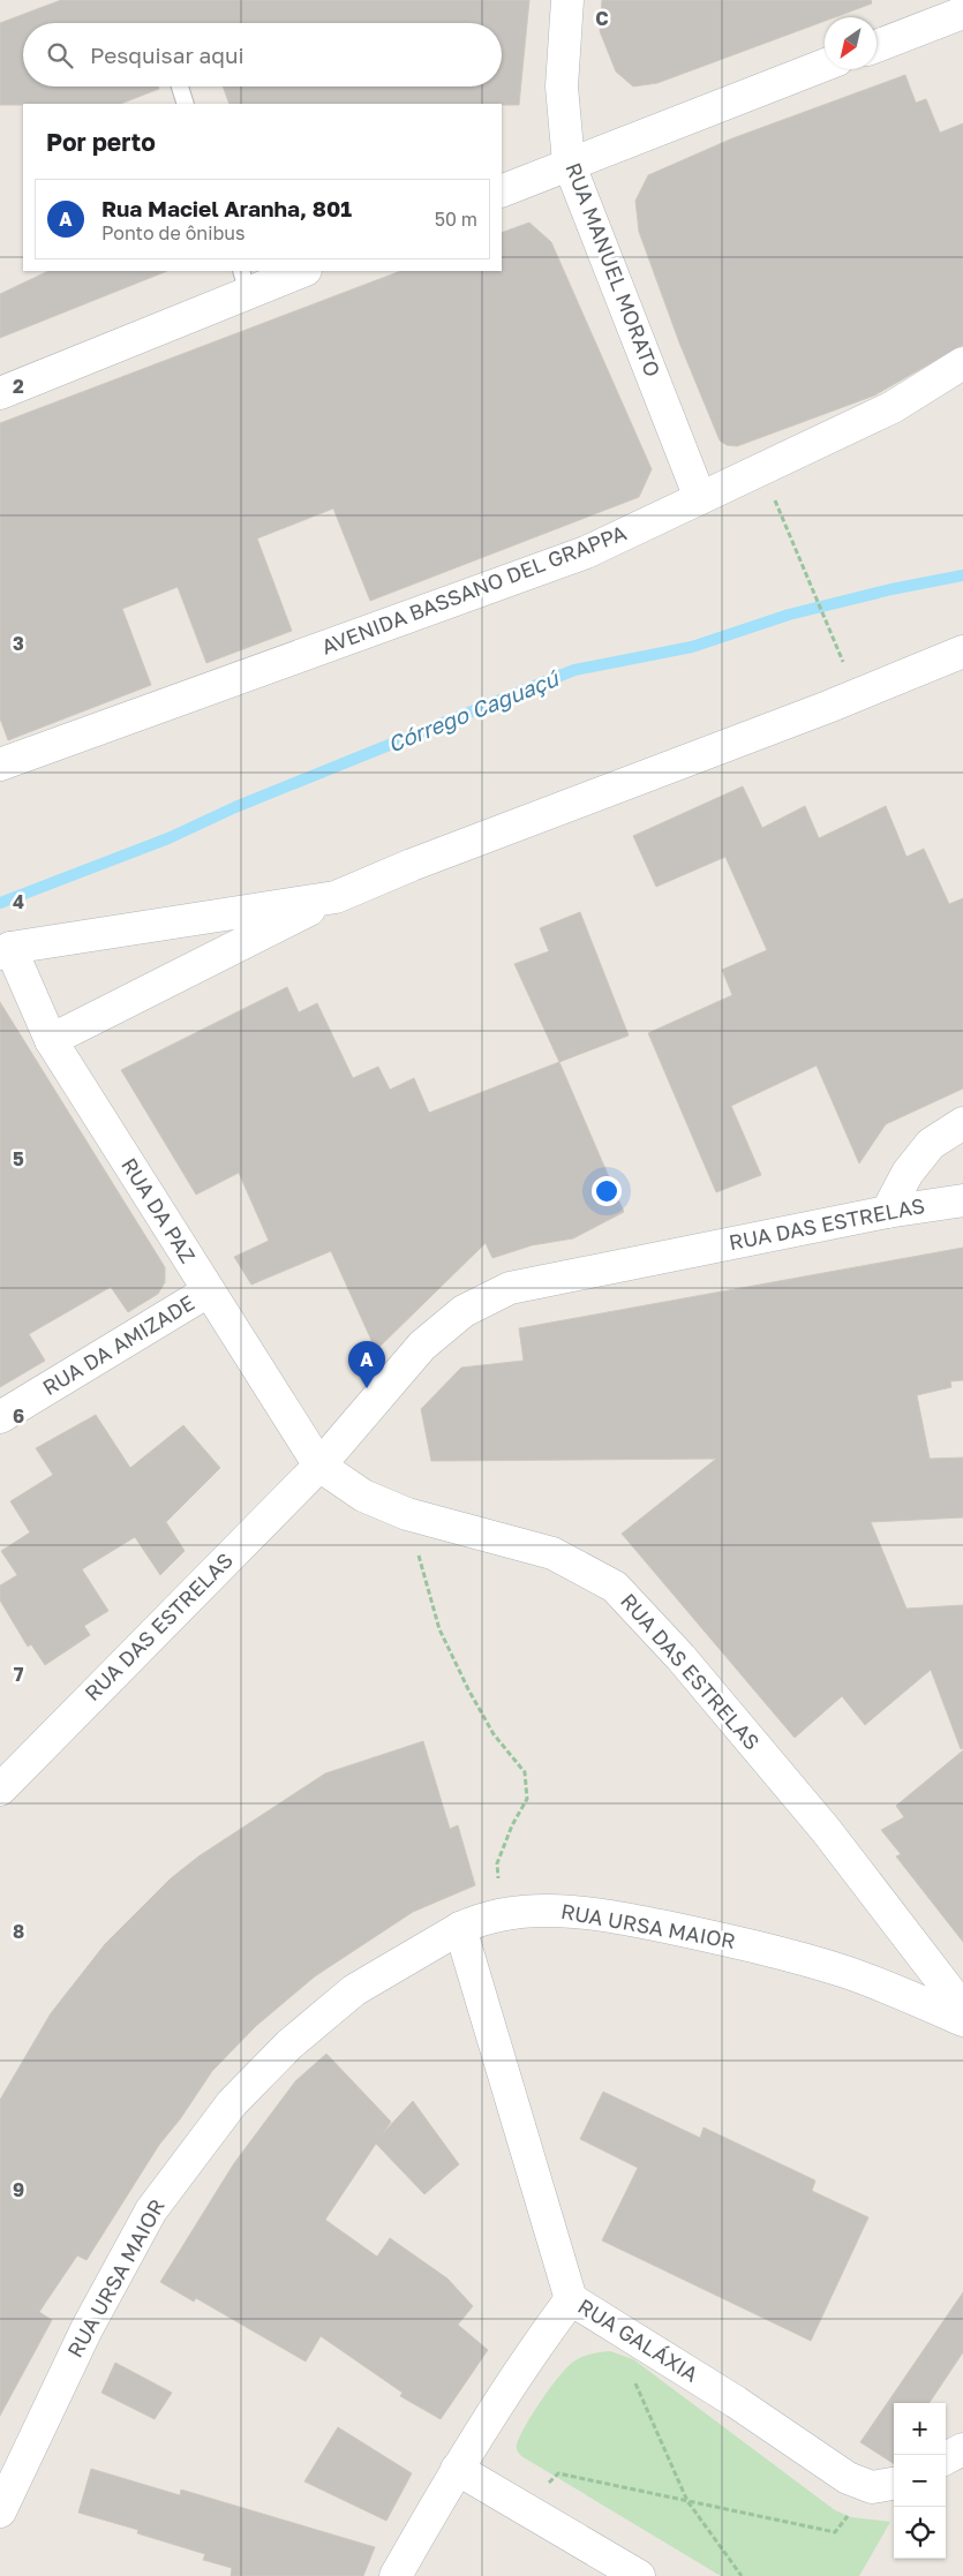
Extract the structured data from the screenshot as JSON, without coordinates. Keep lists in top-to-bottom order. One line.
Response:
{"streets":{"street":["RUA MANUEL MORATO","AVENIDA BASSANO DEL GRAPPA","RUA DA PAZ","RUA DAS ESTRELAS","RUA DA AMIZADE","RUA URSA MAIOR","RUA GALÁXIA"]},"crossings":[["RUA MANUEL MORATO","AVENIDA BASSANO DEL GRAPPA"],["RUA DA PAZ","RUA DAS ESTRELAS"],["RUA DA PAZ","RUA DA AMIZADE"]],"water":["Córrego Caguaçú"],"north":"bottom left","page":{"search":"Pesquisar aqui","heading":"Por perto","list":[{"mark":"A","name":"Rua Maciel Aranha, 801","note":"Ponto de ônibus","value":"50 m"}],"pins":"A","map_buttons":["+","−"]},"grid":{"columns":["C"],"rows":["2","3","4","5","6","7","8","9"]}}
